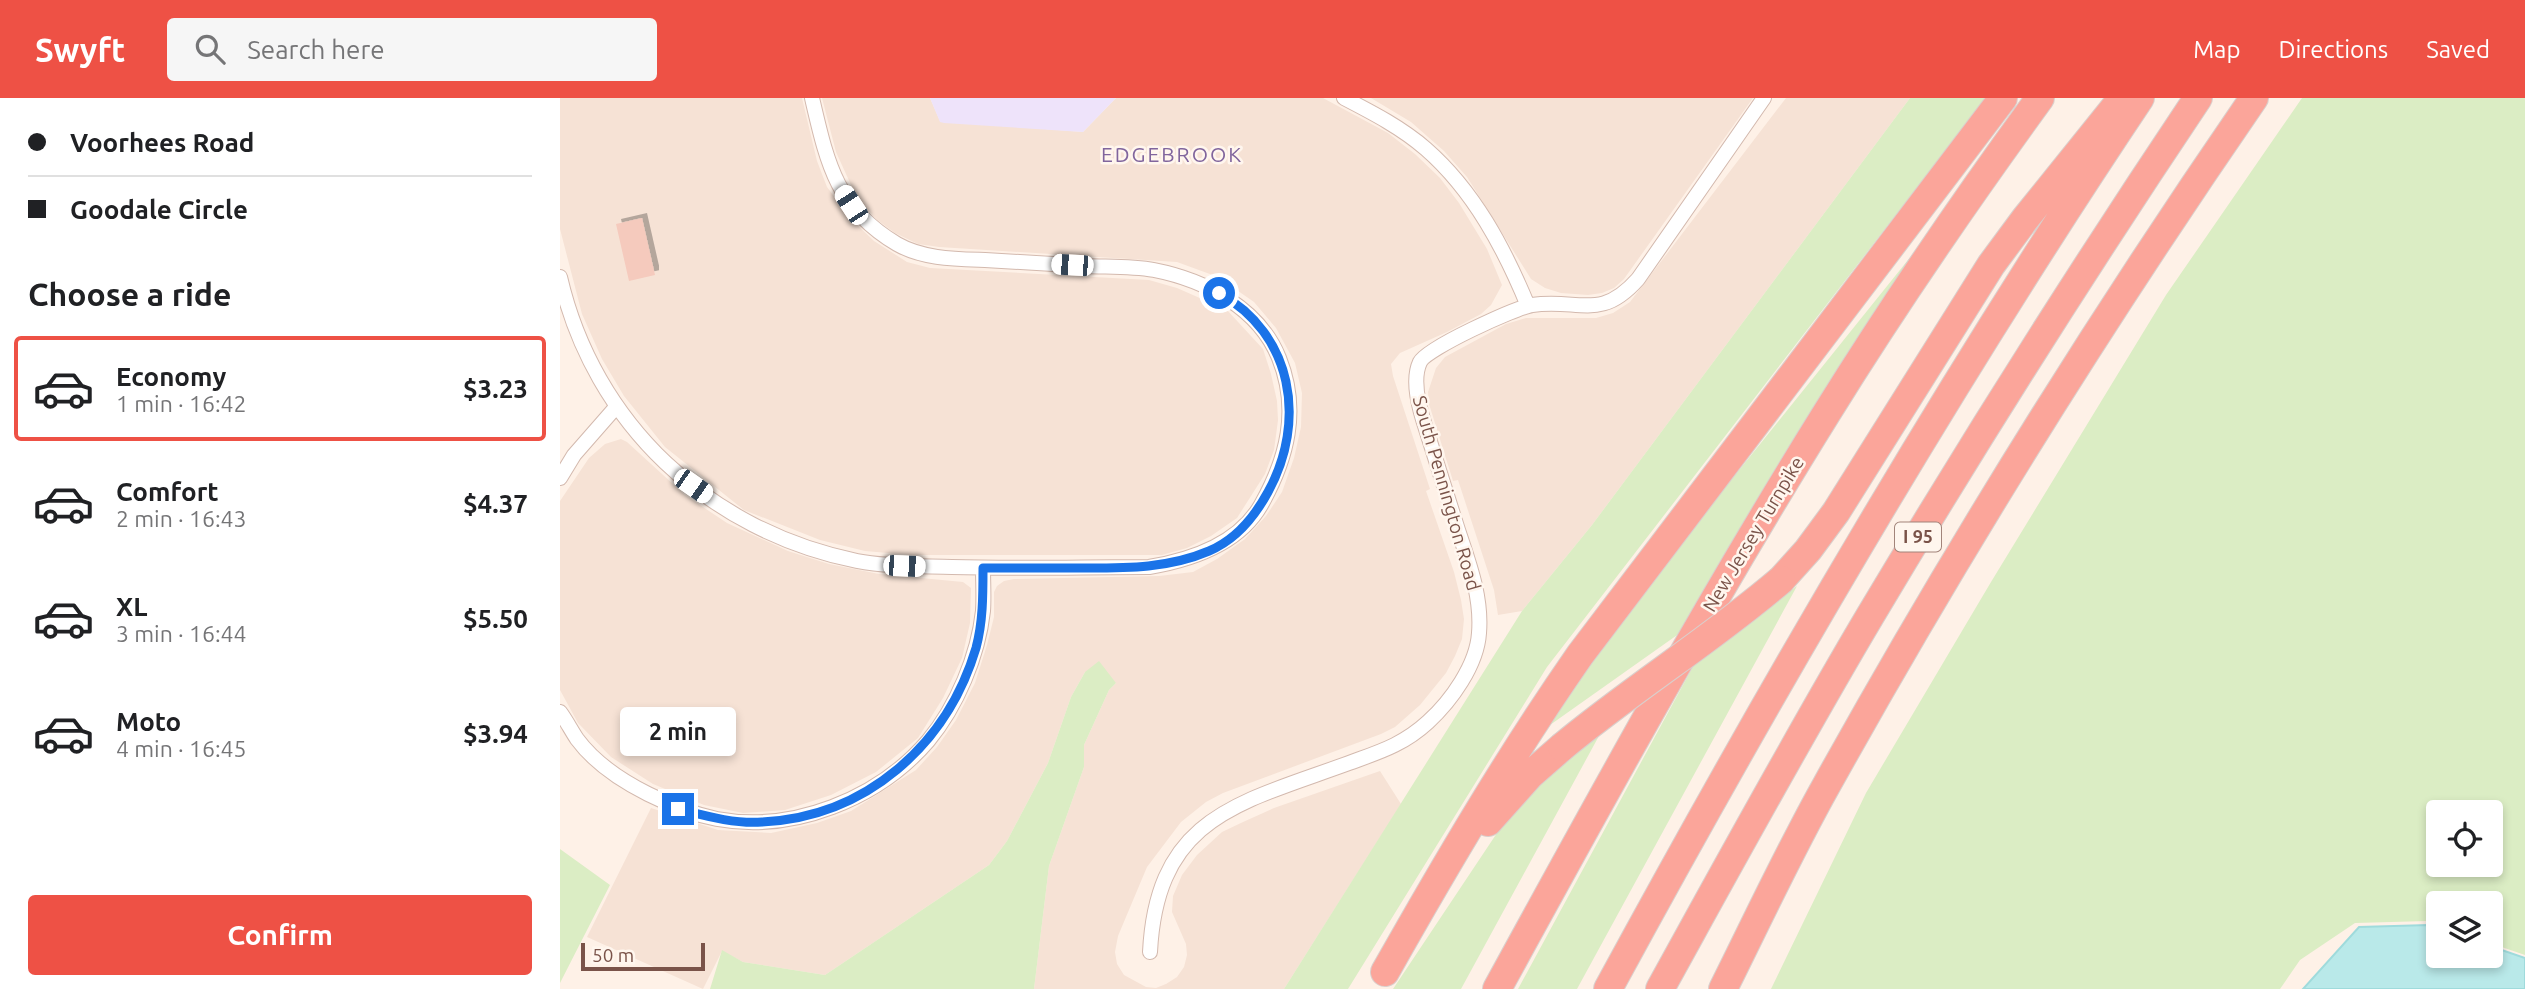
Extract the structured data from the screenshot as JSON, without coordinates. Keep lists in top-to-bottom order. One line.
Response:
{"streets":{"highway":["New Jersey Turnpike","I 95"],"street":["South Pennington Road"]},"districts":["EDGEBROOK"],"scale_bar":"50 m","page":{"header":"Swyft","search":"Search here","nav":["Map","Directions","Saved"],"banner":["Voorhees Road","Goodale Circle"],"heading":"Choose a ride","list":[{"name":"Economy","note":"1 min · 16:42","value":"$3.23"},{"name":"Comfort","note":"2 min · 16:43","value":"$4.37"},{"name":"XL","note":"3 min · 16:44","value":"$5.50"},{"name":"Moto","note":"4 min · 16:45","value":"$3.94"}],"bubble":"2 min","buttons":"Confirm","scale":"50 m"}}
